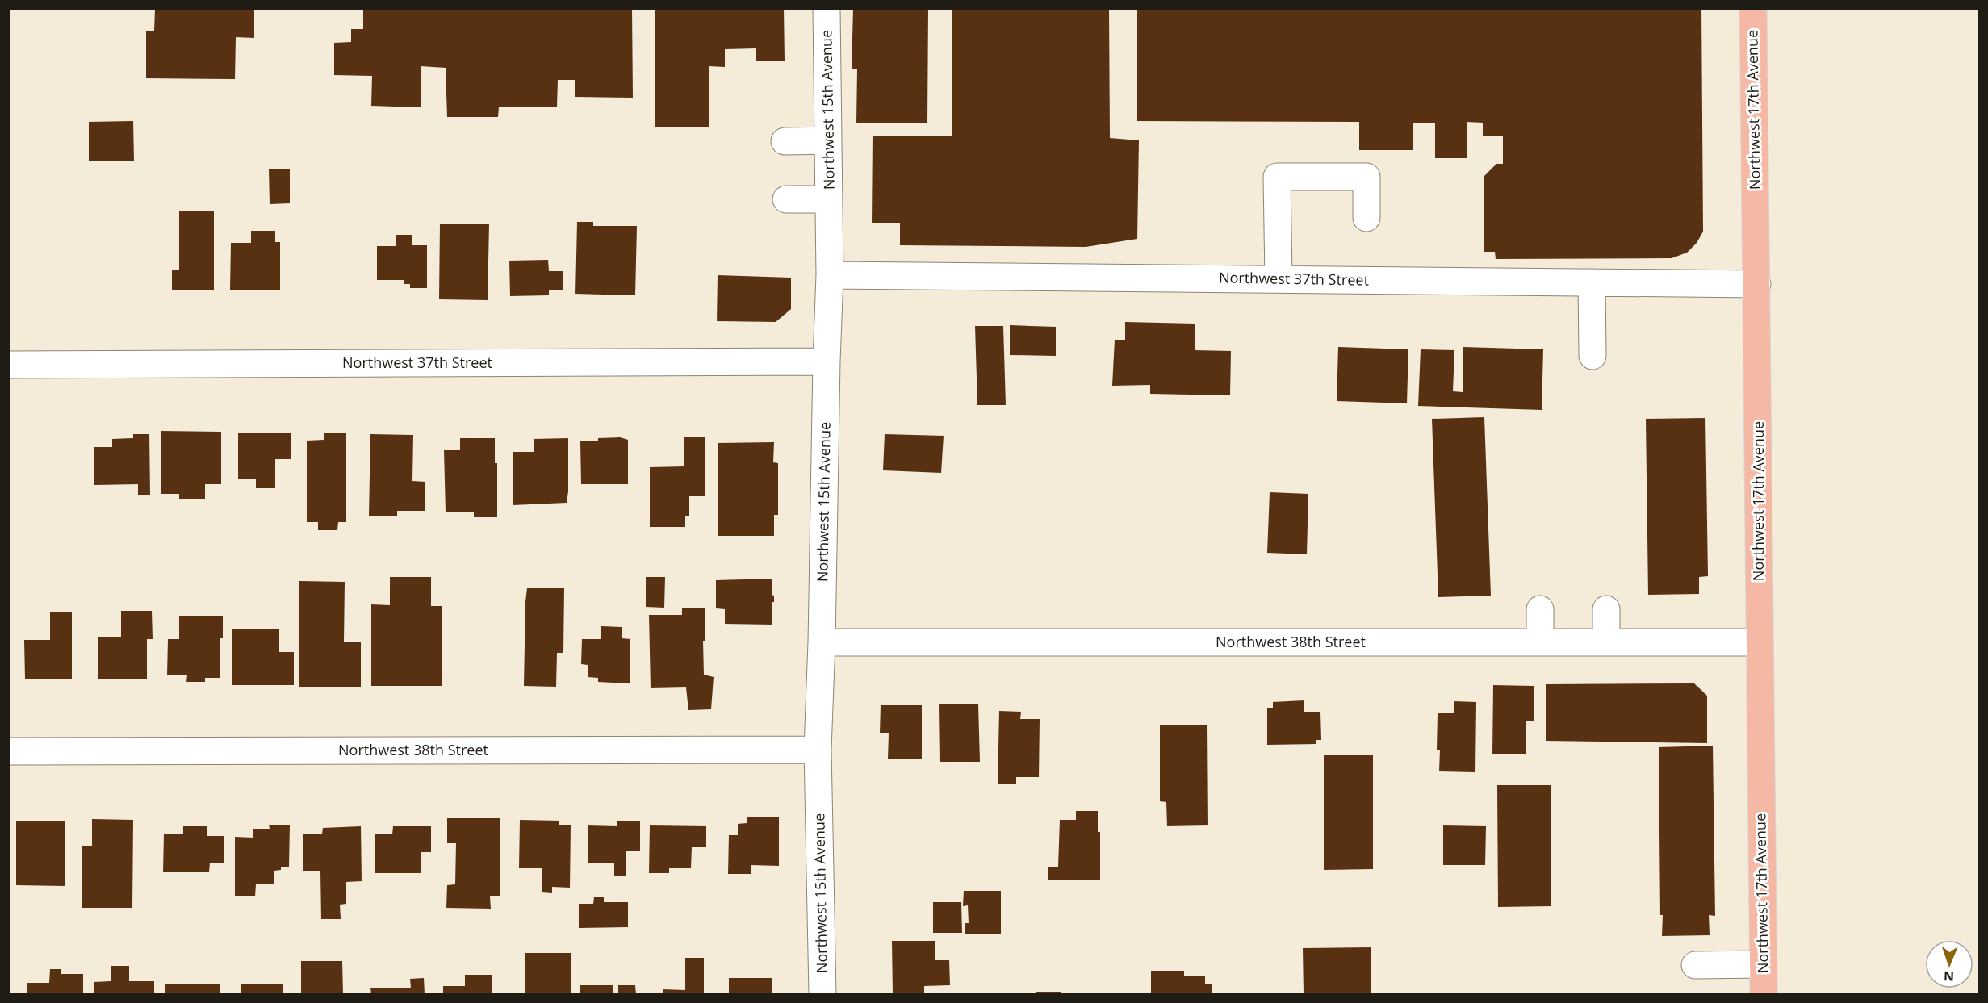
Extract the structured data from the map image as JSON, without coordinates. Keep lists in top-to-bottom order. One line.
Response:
{"streets":{"main road":["Northwest 17th Avenue"],"street":["Northwest 15th Avenue","Northwest 37th Street","Northwest 38th Street"]},"crossings":[["Northwest 15th Avenue","Northwest 37th Street"],["Northwest 15th Avenue","Northwest 38th Street"],["Northwest 17th Avenue","Northwest 37th Street"],["Northwest 17th Avenue","Northwest 38th Street"]],"north":"bottom"}
